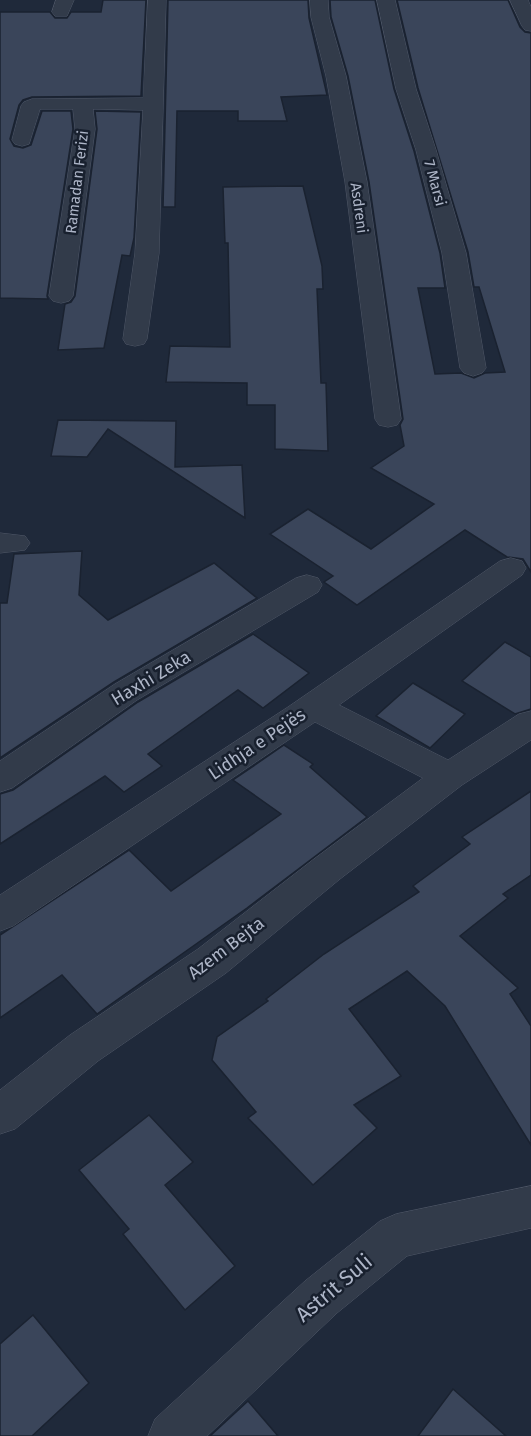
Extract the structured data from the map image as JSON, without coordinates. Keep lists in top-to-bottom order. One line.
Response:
{"streets":{"street":["Ramadan Ferizi","7 Marsi","Asdreni","Haxhi Zeka","Lidhja e Pejës","Azem Bejta","Astrit Suli"]}}
